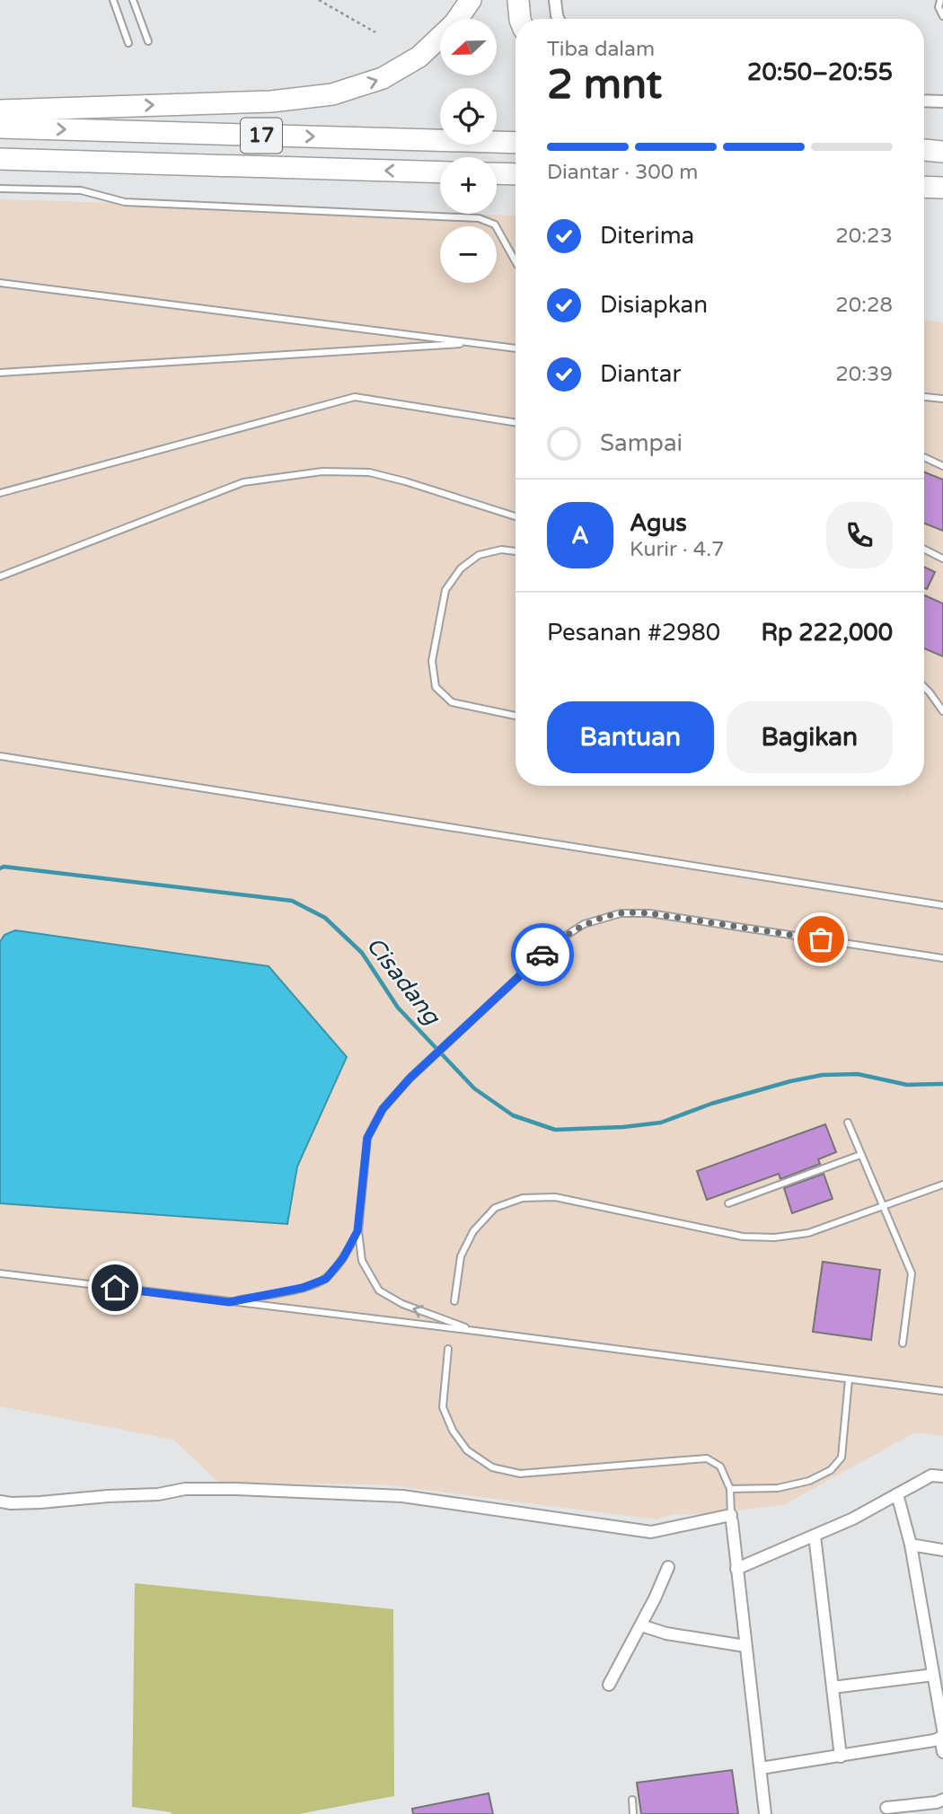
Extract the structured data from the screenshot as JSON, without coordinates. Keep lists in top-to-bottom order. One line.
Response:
{"streets":{"highway":["17"]},"water":["Cisadang"],"north":"left","page":{"map_buttons":["+","−"],"heading":["2 mnt","Tiba dalam","20:50–20:55"],"panel":["Agus","Kurir · 4.7","Pesanan #2980","Rp 222,000"],"bar":"Diantar · 300 m","list":[["Diterima","20:23"],["Disiapkan","20:28"],["Diantar","20:39"],"Sampai"],"round":"A","buttons":["Bantuan","Bagikan"]}}
